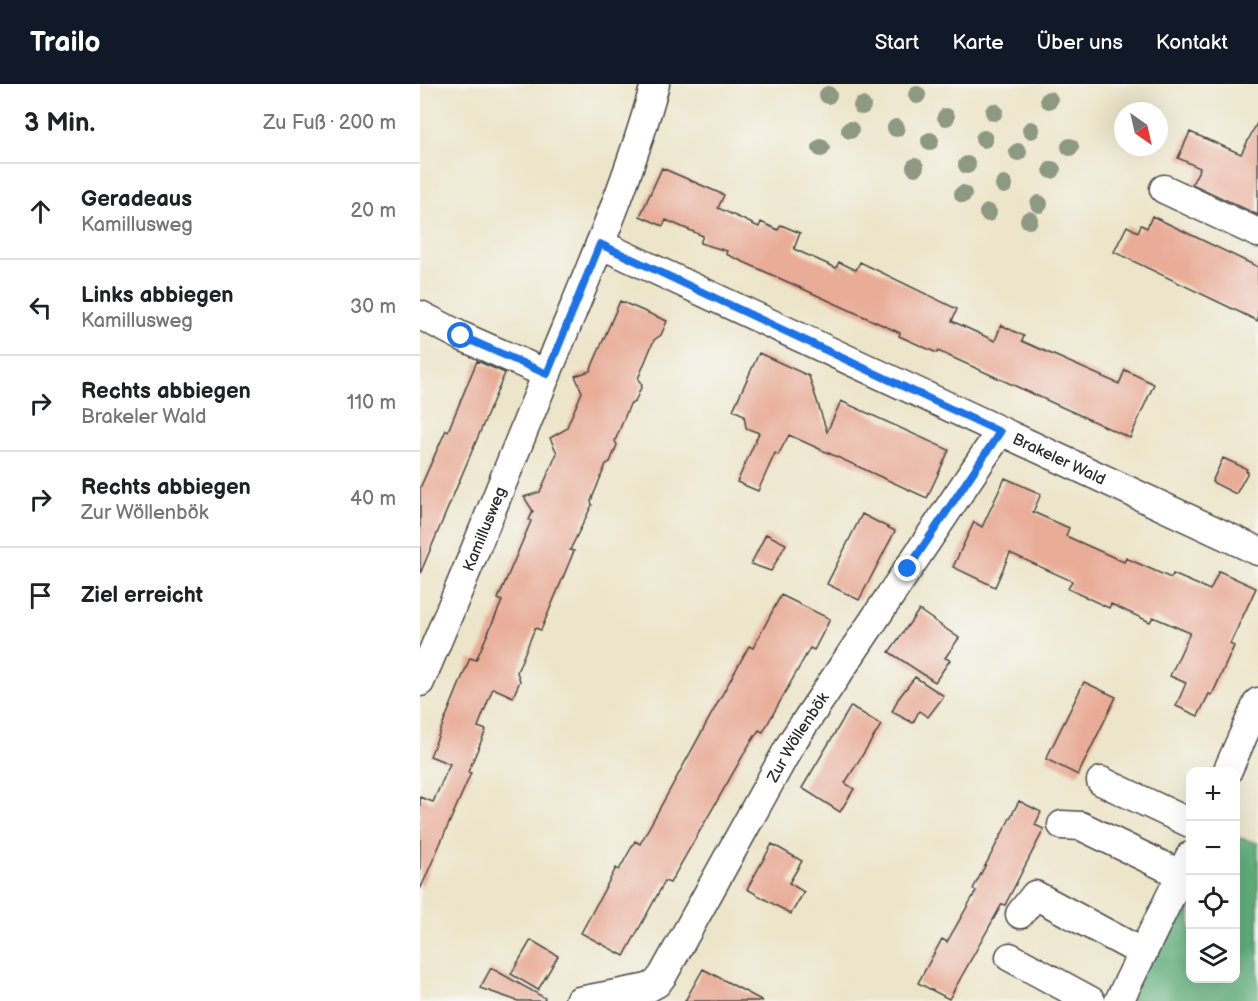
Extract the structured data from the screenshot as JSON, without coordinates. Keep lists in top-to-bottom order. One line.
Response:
{"streets":{"street":["Brakeler Wald","Kamillusweg","Zur Wöllenbök"]},"crossings":[["Brakeler Wald","Kamillusweg"],["Brakeler Wald","Zur Wöllenbök"]],"north":"bottom right","page":{"header":"Trailo","nav":["Start","Karte","Über uns","Kontakt"],"heading":["3 Min.","Zu Fuß · 200 m"],"list":[["Geradeaus","Kamillusweg","20 m"],["Links abbiegen","Kamillusweg","30 m"],["Rechts abbiegen","Brakeler Wald","110 m"],["Rechts abbiegen","Zur Wöllenbök","40 m"],"Ziel erreicht"],"map_buttons":["+","−"]}}
